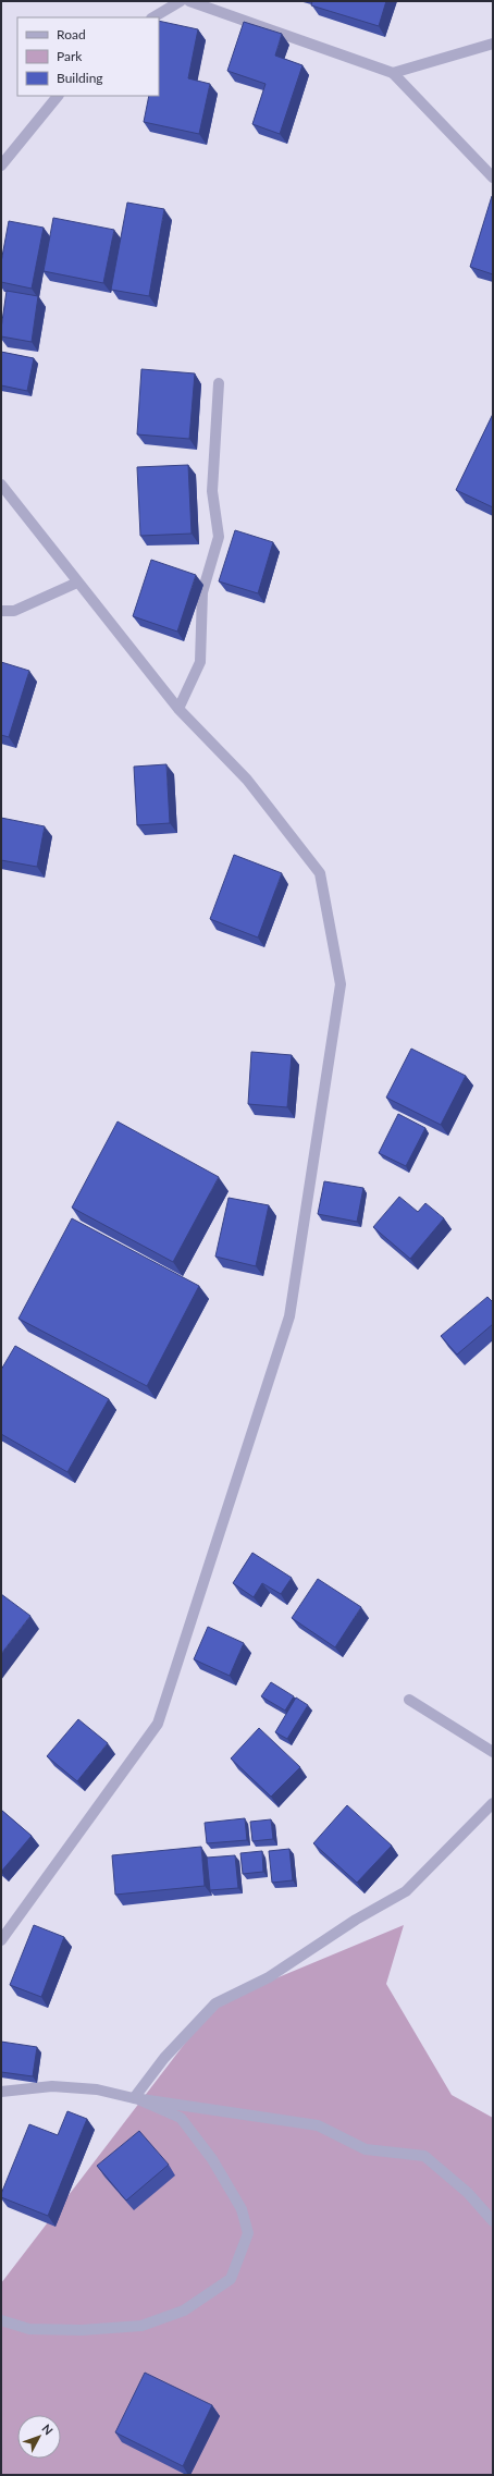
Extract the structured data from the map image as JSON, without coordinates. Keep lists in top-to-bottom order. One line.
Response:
{"legend":["Road","Park","Building"],"north":"top right"}
